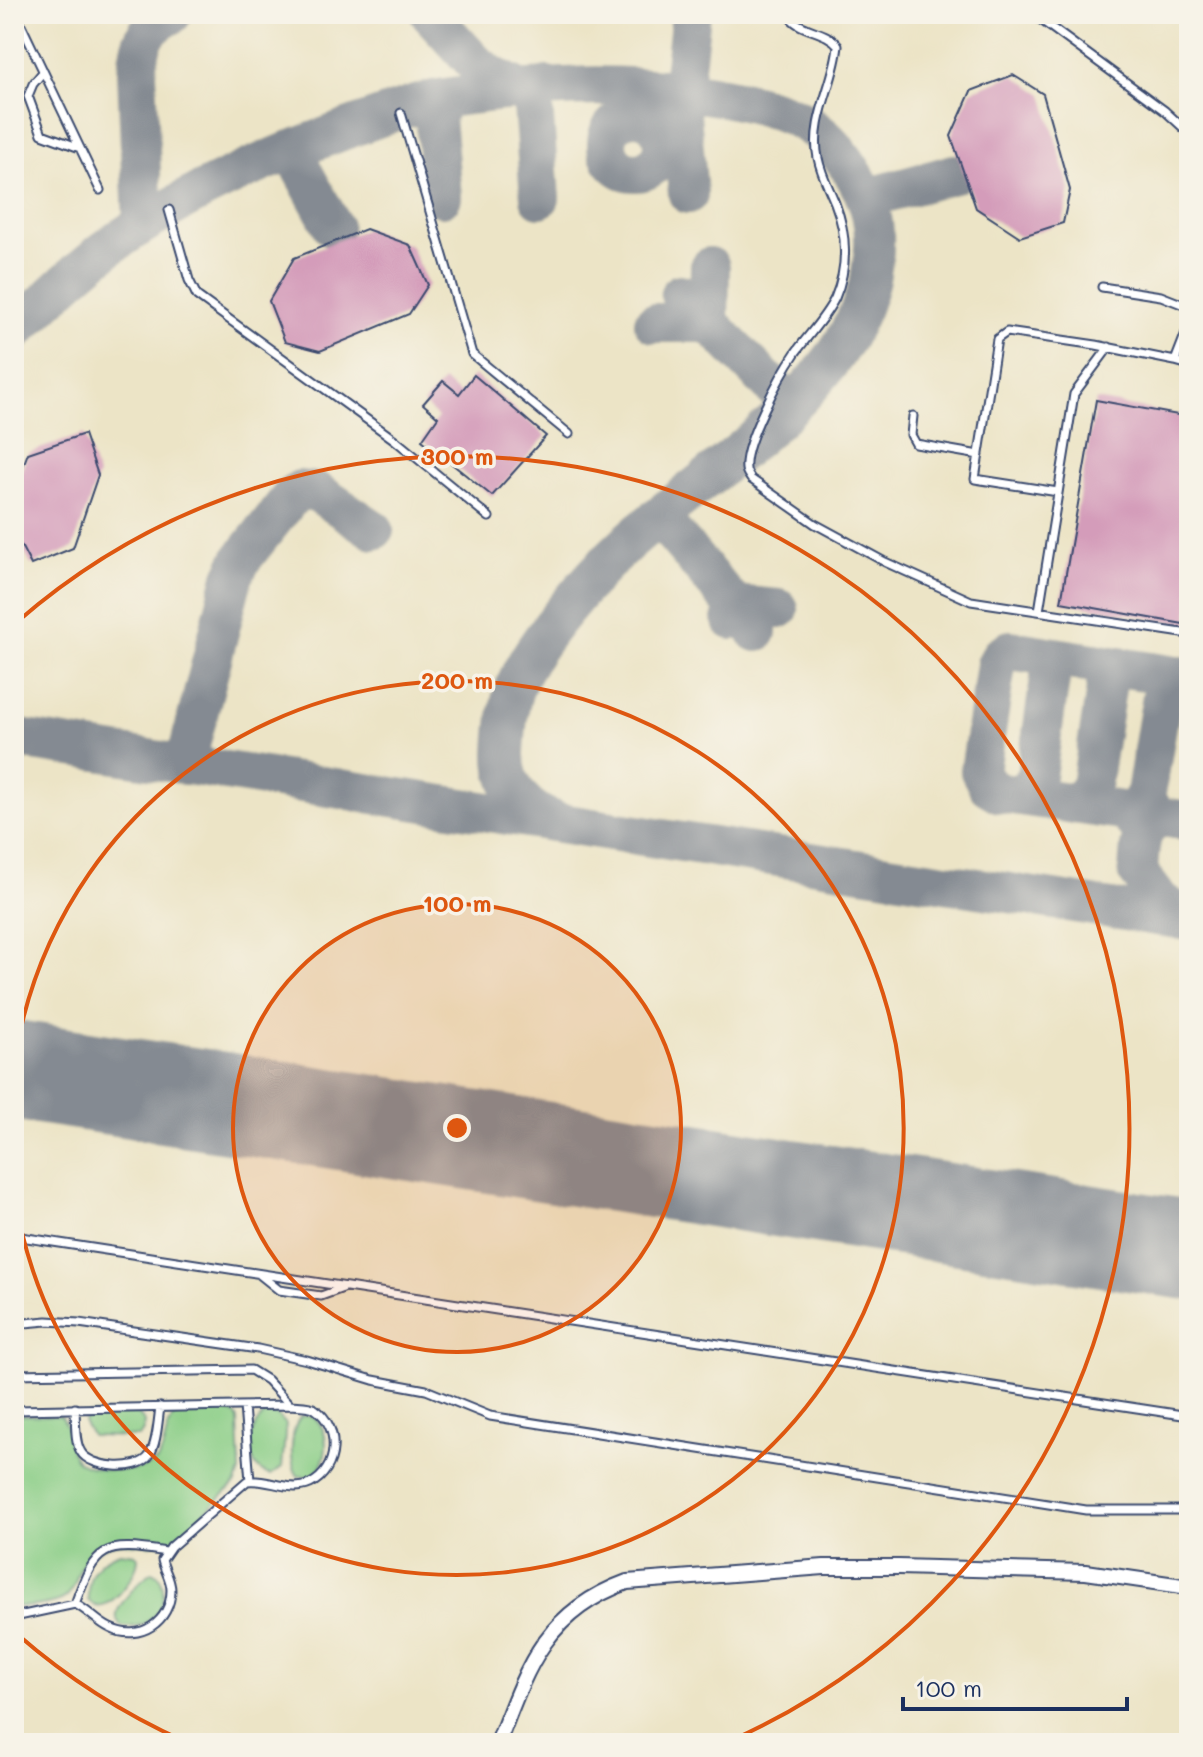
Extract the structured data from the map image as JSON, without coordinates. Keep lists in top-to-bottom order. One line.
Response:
{"scale_bar":"100 m","rings":["300 m","200 m","100 m"]}
